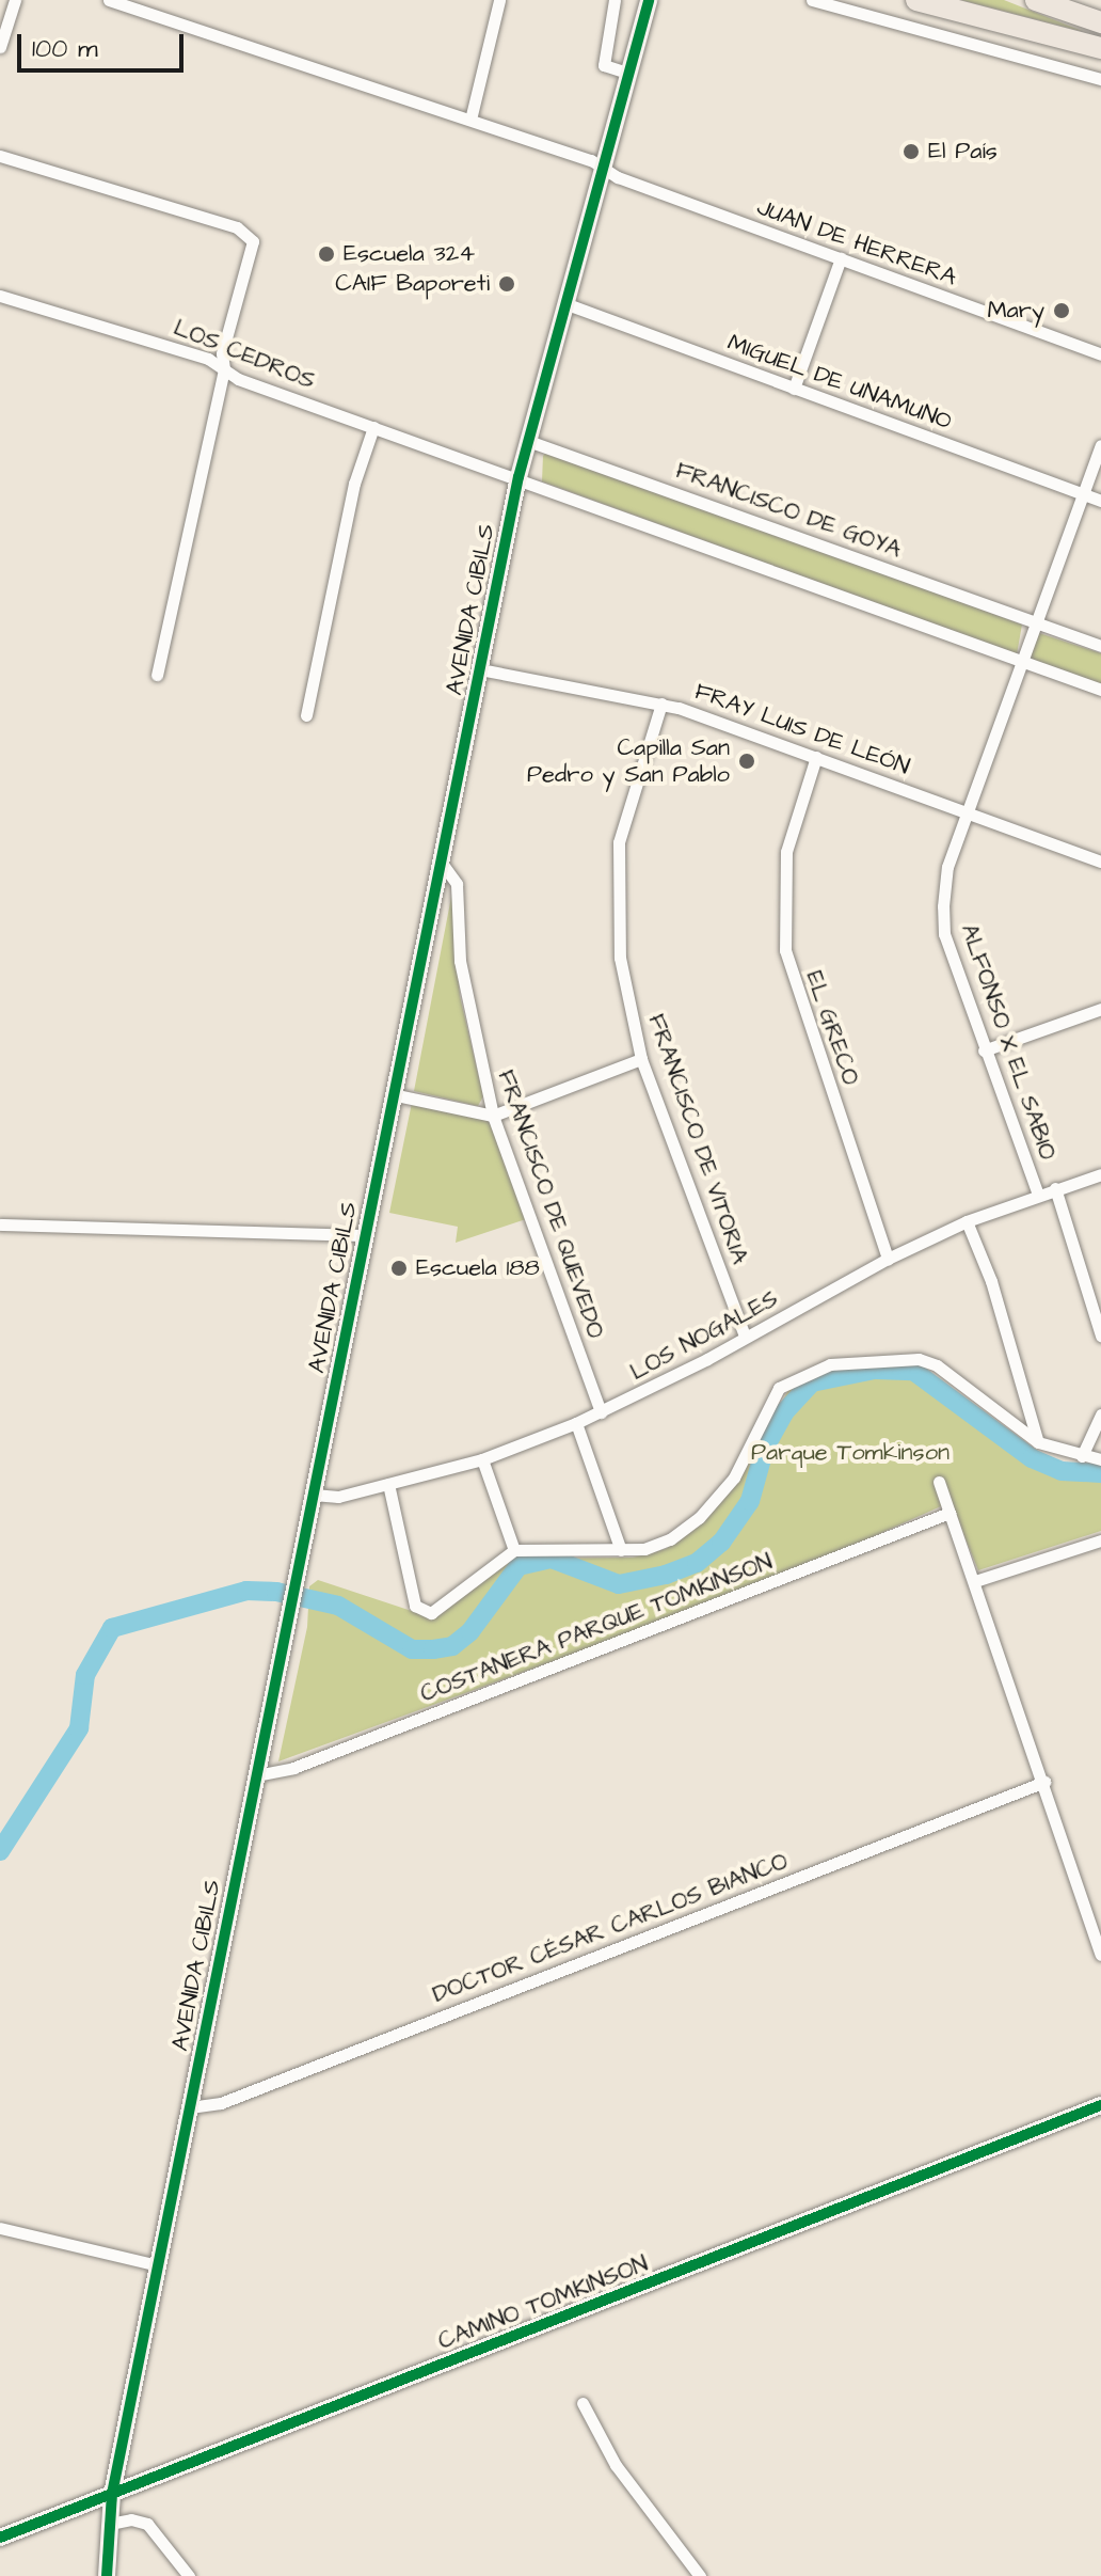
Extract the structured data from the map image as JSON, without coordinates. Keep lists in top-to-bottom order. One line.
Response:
{"streets":{"street":["JUAN DE HERRERA","LOS CEDROS","MIGUEL DE UNAMUNO","FRANCISCO DE GOYA","AVENIDA CIBILS","FRAY LUIS DE LEÓN","EL GRECO","ALFONSO X EL SABIO","FRANCISCO DE VITORIA","FRANCISCO DE QUEVEDO","LOS NOGALES","COSTANERA PARQUE TOMKINSON","DOCTOR CÉSAR CARLOS BIANCO","CAMINO TOMKINSON"]},"crossings":[["JUAN DE HERRERA","AVENIDA CIBILS"],["LOS CEDROS","AVENIDA CIBILS"],["MIGUEL DE UNAMUNO","AVENIDA CIBILS"],["FRANCISCO DE GOYA","AVENIDA CIBILS"],["AVENIDA CIBILS","FRAY LUIS DE LEÓN"],["AVENIDA CIBILS","FRANCISCO DE QUEVEDO"],["AVENIDA CIBILS","LOS NOGALES"],["AVENIDA CIBILS","COSTANERA PARQUE TOMKINSON"],["AVENIDA CIBILS","DOCTOR CÉSAR CARLOS BIANCO"],["AVENIDA CIBILS","CAMINO TOMKINSON"],["FRAY LUIS DE LEÓN","EL GRECO"],["FRAY LUIS DE LEÓN","ALFONSO X EL SABIO"],["FRAY LUIS DE LEÓN","FRANCISCO DE VITORIA"],["EL GRECO","LOS NOGALES"],["ALFONSO X EL SABIO","LOS NOGALES"],["FRANCISCO DE VITORIA","LOS NOGALES"],["FRANCISCO DE QUEVEDO","LOS NOGALES"]],"parks":["Parque Tomkinson"],"places":["El País","Escuela 324","CAIF Baporeti","Mary","Capilla San Pedro y San Pablo","Escuela 188"],"scale_bar":"100 m"}
